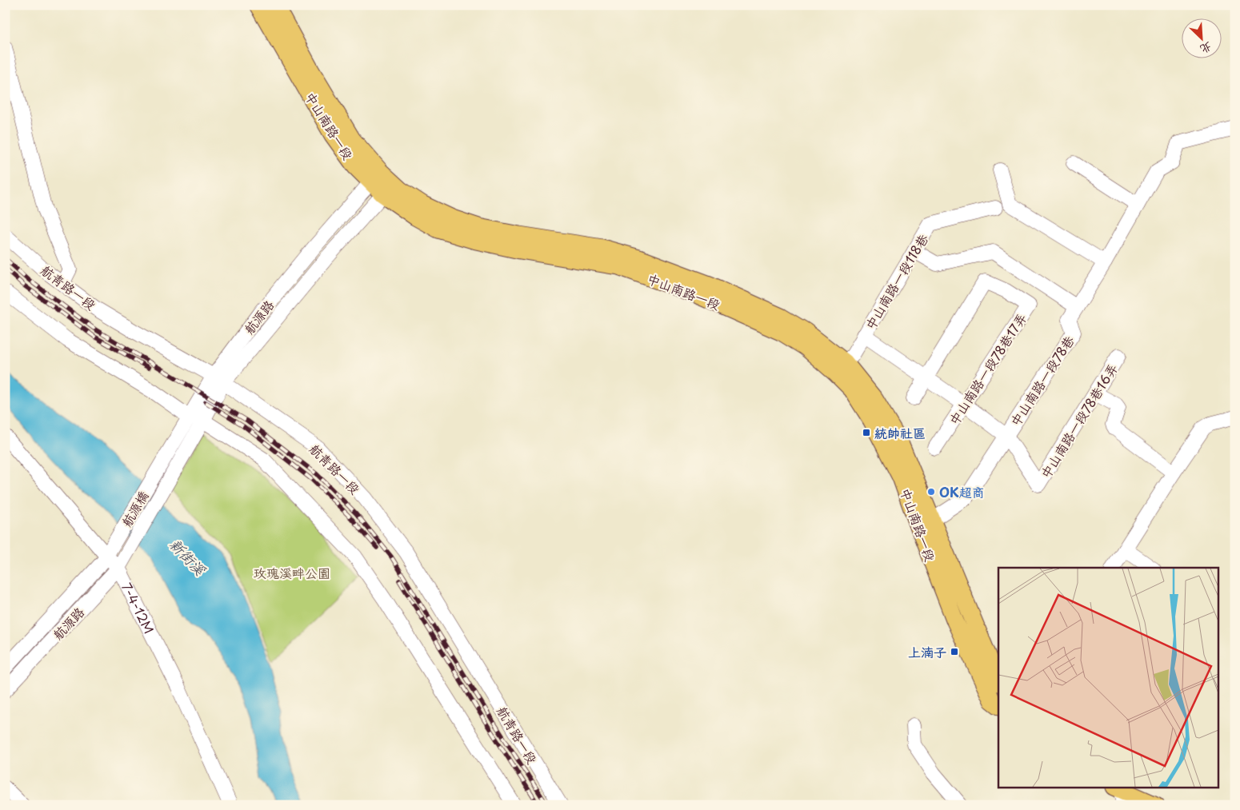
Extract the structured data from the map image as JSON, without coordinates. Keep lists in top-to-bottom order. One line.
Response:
{"streets":{"main road":["中山南路一段"],"street":["中山南路一段118巷","航青路一段","航源路","中山南路一段78巷17弄","中山南路一段78巷","中山南路一段78巷16弄","航源橋","7-4-12M"]},"crossings":[["中山南路一段","中山南路一段118巷"],["中山南路一段","航源路"],["中山南路一段","中山南路一段78巷"],["航青路一段","航源路"],["航源路","航源橋"],["航源路","7-4-12M"],["中山南路一段78巷","中山南路一段78巷16弄"]],"water":["新街溪"],"parks":["玫瑰溪畔公園"],"places":{"transit":["統帥社區","上湳子"],"other":["OK超商"]},"north":"bottom right"}
